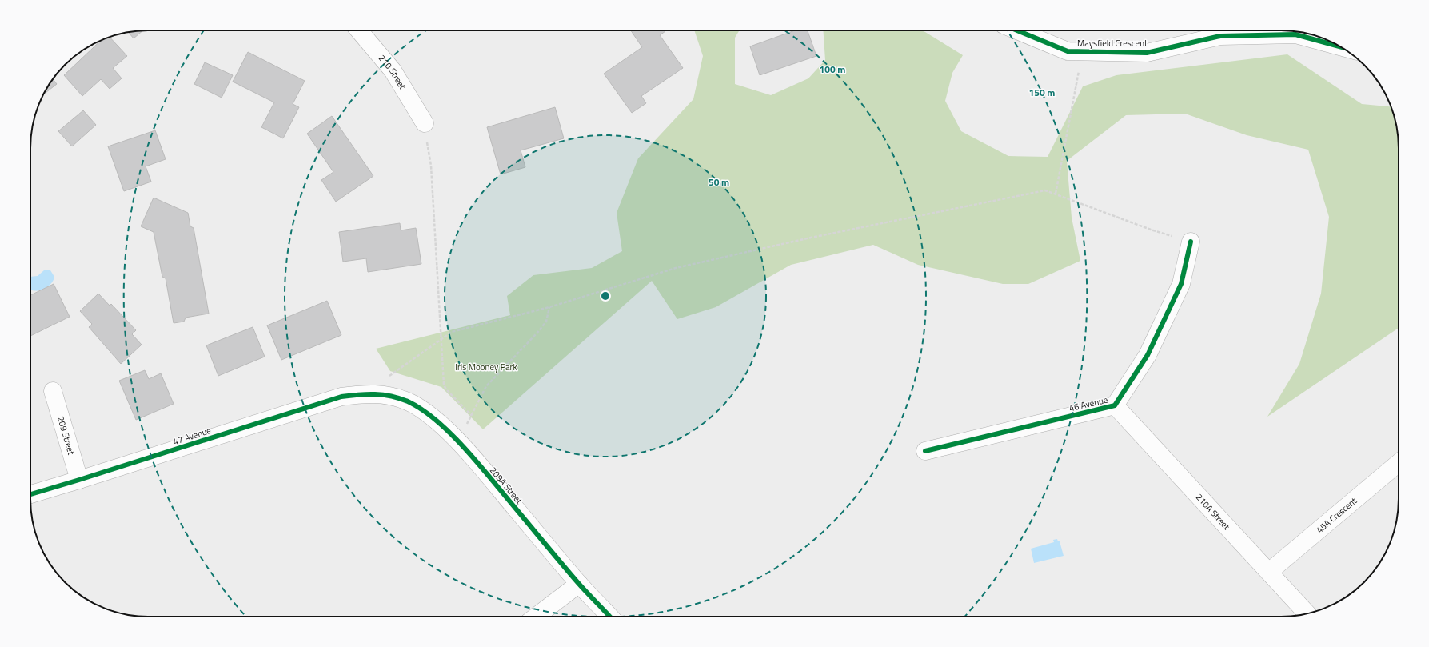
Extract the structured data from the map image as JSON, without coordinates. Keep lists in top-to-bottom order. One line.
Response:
{"streets":{"street":["Maysfield Crescent","210 Street","46 Avenue","209 Street","47 Avenue","209A Street","210A Street","45A Crescent"]},"crossings":[["46 Avenue","210A Street"],["209 Street","47 Avenue"],["47 Avenue","209A Street"],["210A Street","45A Crescent"]],"parks":["Iris Mooney Park"],"rings":["100 m","150 m","50 m"]}
